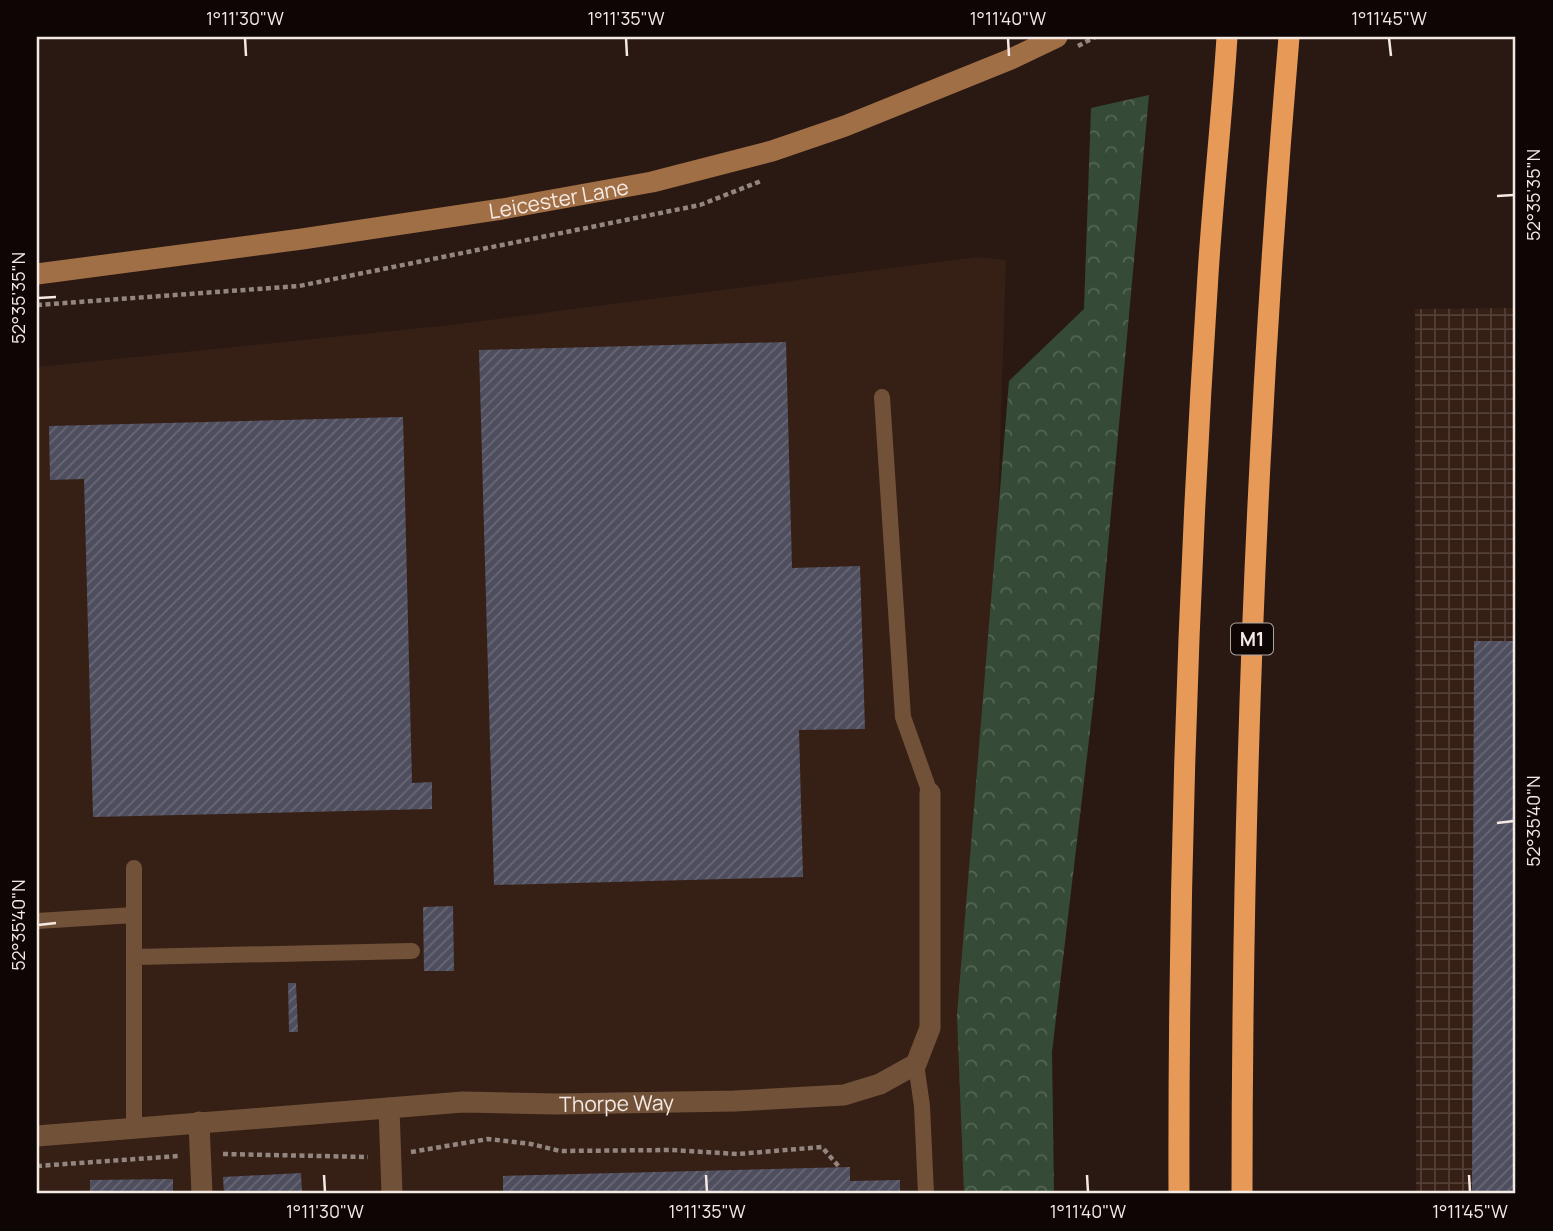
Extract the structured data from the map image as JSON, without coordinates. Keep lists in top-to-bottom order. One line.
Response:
{"streets":{"highway":["M1"],"street":["Leicester Lane","Thorpe Way"]},"coordinates":["1°11'30\"W","1°11'35\"W","1°11'40\"W","1°11'45\"W","52°35'35\"N","52°35'40\"N"]}
